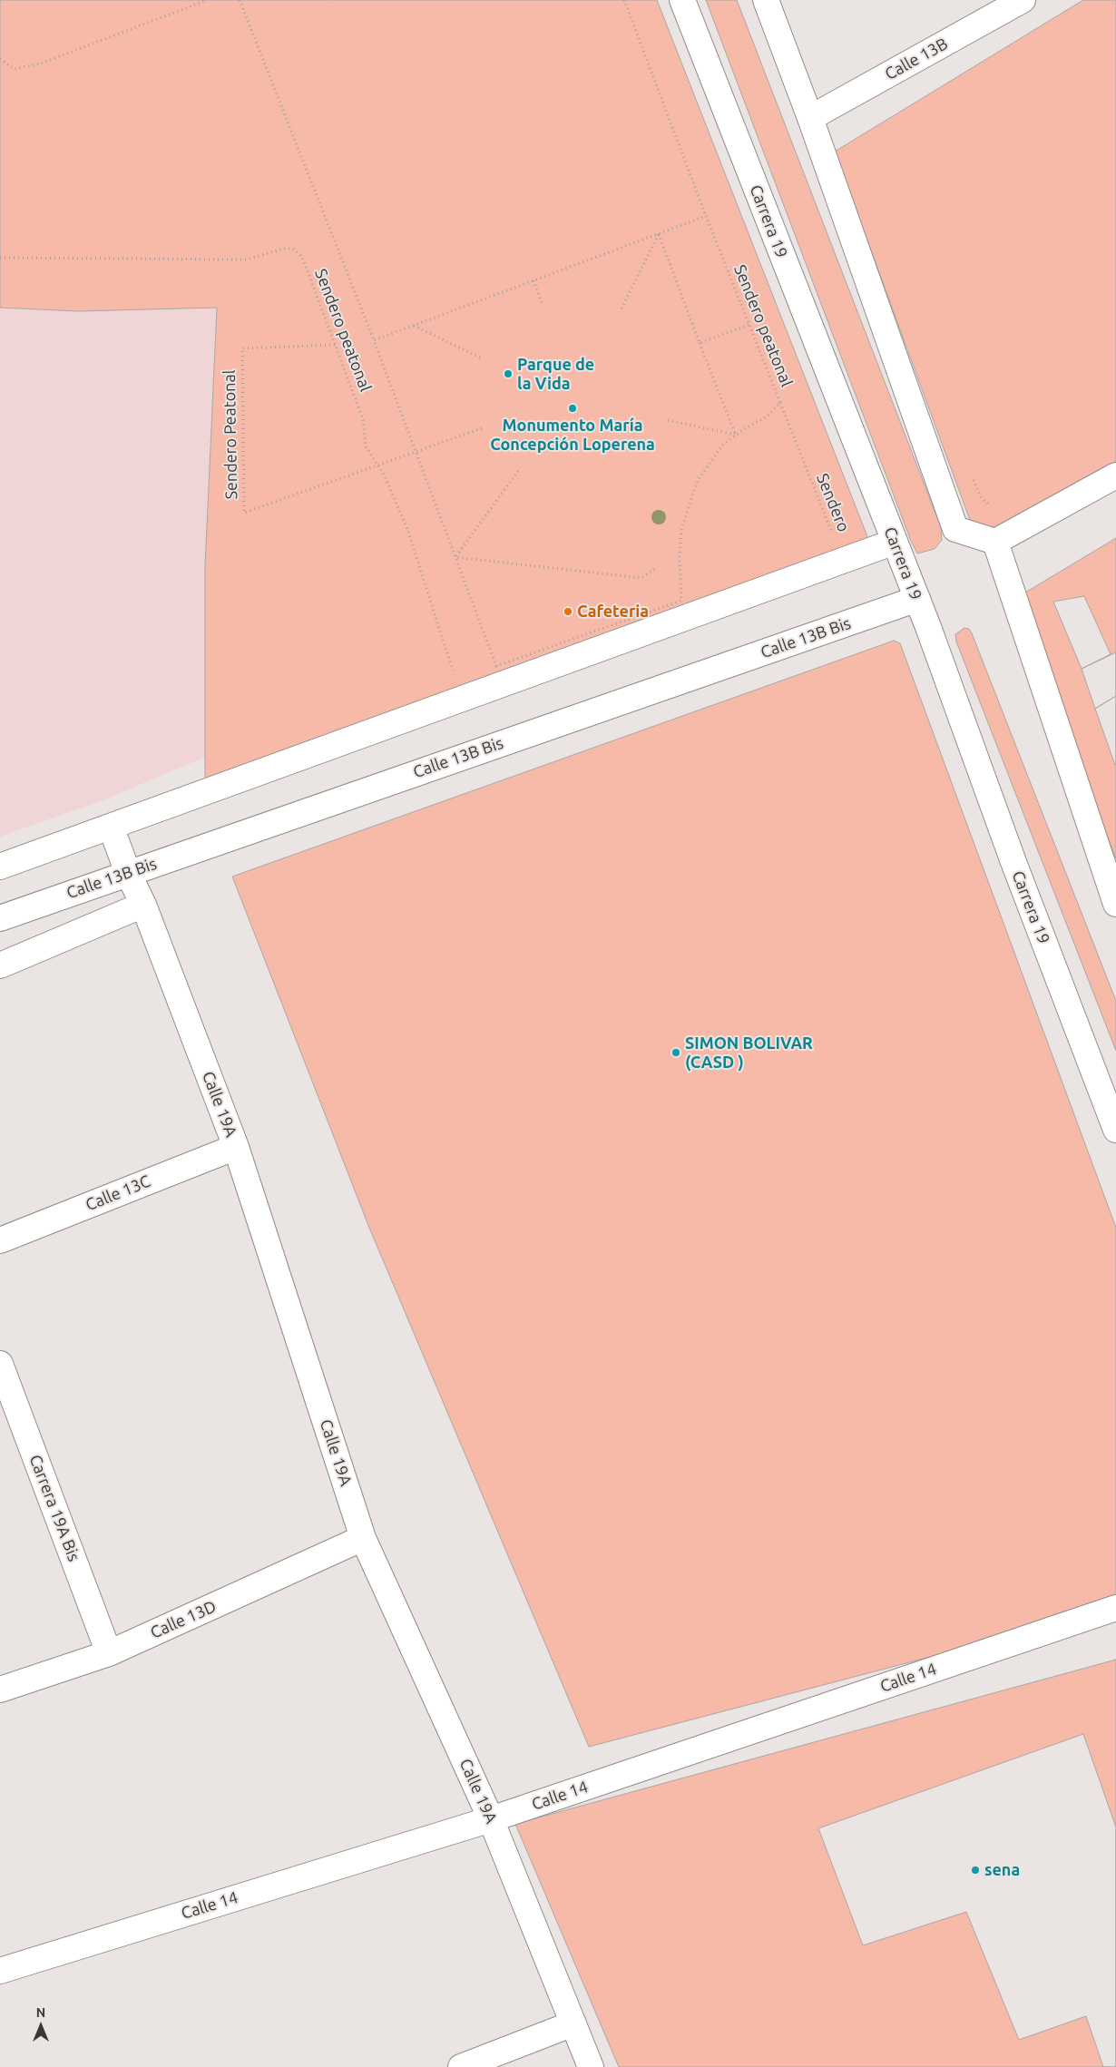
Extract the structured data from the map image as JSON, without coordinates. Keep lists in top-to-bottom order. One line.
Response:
{"streets":{"main road":["Calle 13B","Carrera 19","Calle 13B Bis","Calle 19A","Calle 13C","Carrera 19A Bis","Calle 13D","Calle 14"],"path":["Sendero peatonal","Sendero Peatonal","Sendero"]},"crossings":[["Carrera 19","Calle 13B Bis"],["Sendero peatonal","Sendero Peatonal"],["Sendero peatonal","Sendero"],["Calle 13B Bis","Calle 19A"],["Calle 19A","Calle 13C"],["Calle 19A","Calle 13D"],["Calle 19A","Calle 14"],["Carrera 19A Bis","Calle 13D"]],"places":["Parque de la Vida","Monumento María Concepción Loperena","Cafeteria","SIMON BOLIVAR (CASD )","sena"],"north":"top"}
